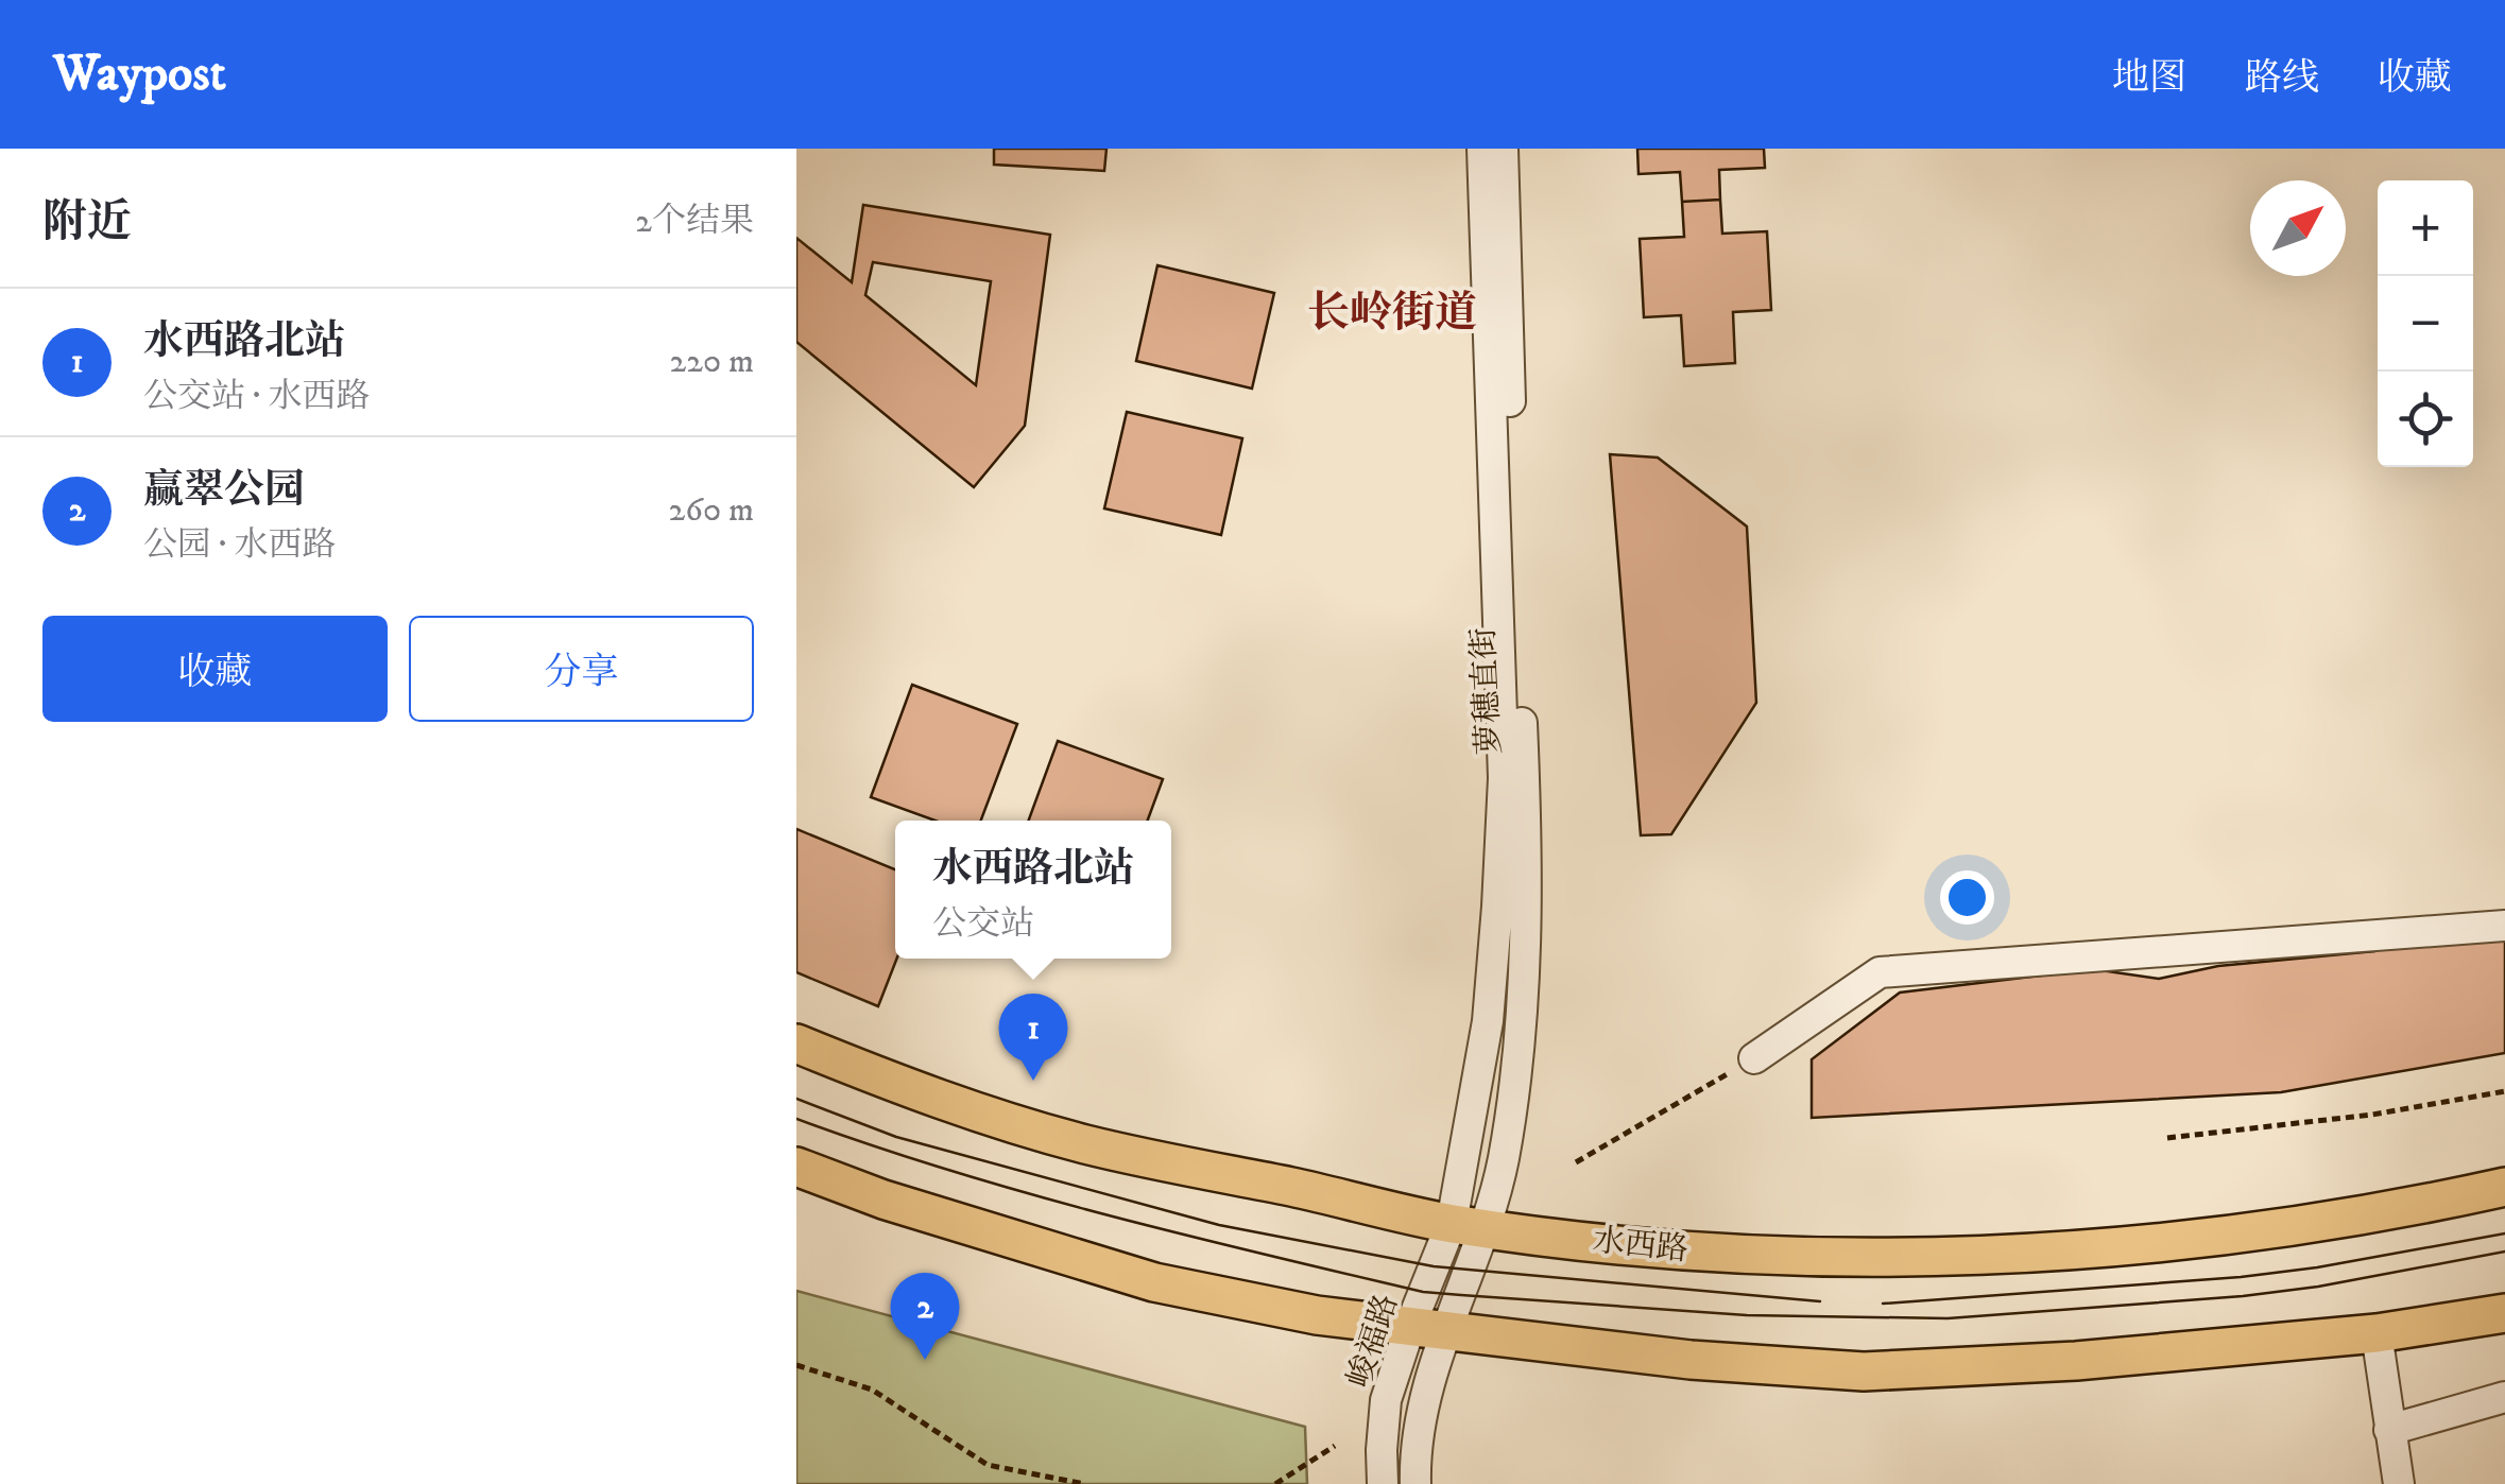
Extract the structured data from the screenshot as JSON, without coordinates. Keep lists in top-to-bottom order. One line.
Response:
{"streets":{"main road":["水西路"],"street":["萝穗直街","峻福路"]},"crossings":[["萝穗直街","水西路"],["萝穗直街","峻福路"],["水西路","峻福路"]],"districts":["长岭街道"],"north":"top right","page":{"header":"Waypost","nav":["地图","路线","收藏"],"heading":["附近","2个结果"],"map_buttons":["+","−"],"list":[{"mark":"1","name":"水西路北站","note":"公交站 · 水西路","value":"220 m"},{"mark":"2","name":"赢翠公园","note":"公园 · 水西路","value":"260 m"}],"buttons":["收藏","分享"],"popup":["水西路北站","公交站"],"pins":["1","2"]}}
